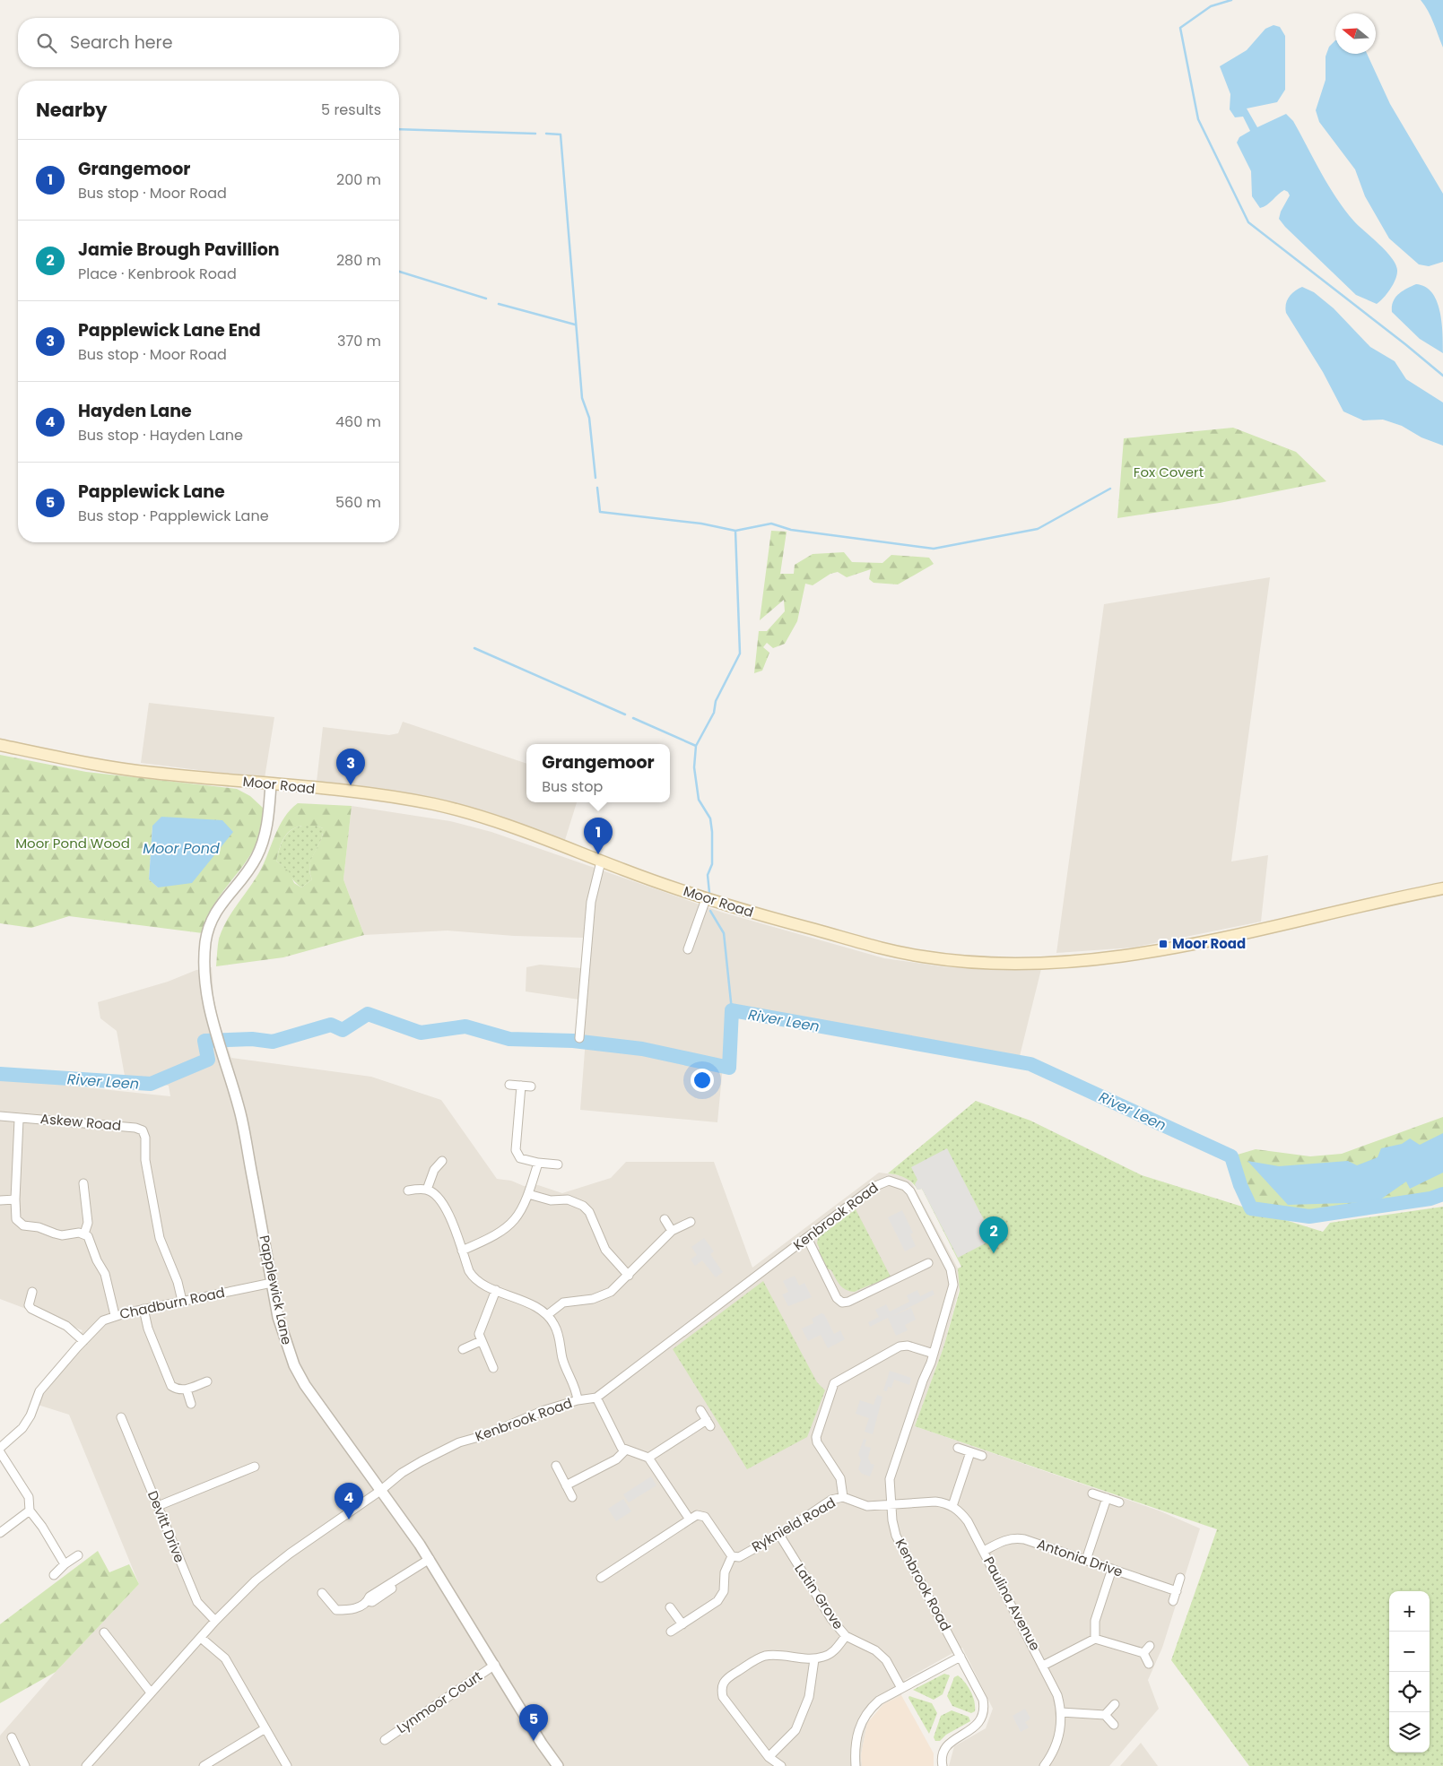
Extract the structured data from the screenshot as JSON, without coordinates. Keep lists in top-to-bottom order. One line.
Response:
{"streets":{"main road":["Moor Road"],"street":["Askew Road","Kenbrook Road","Papplewick Lane","Chadburn Road","Ryknield Road","Devitt Drive","Antonia Drive","Latin Grove","Paulina Avenue","Lynmoor Court"]},"crossings":[["Moor Road","Papplewick Lane"],["Askew Road","Chadburn Road"],["Kenbrook Road","Papplewick Lane"],["Kenbrook Road","Ryknield Road"],["Kenbrook Road","Devitt Drive"],["Papplewick Lane","Chadburn Road"],["Papplewick Lane","Lynmoor Court"],["Ryknield Road","Latin Grove"],["Antonia Drive","Paulina Avenue"]],"water":["Moor Pond","River Leen"],"parks":["Fox Covert","Moor Pond Wood"],"places":{"transit":["Moor Road"]},"north":"left","page":{"search":"Search here","heading":["Nearby","5 results"],"list":[{"mark":"1","name":"Grangemoor","note":"Bus stop · Moor Road","value":"200 m"},{"mark":"2","name":"Jamie Brough Pavillion","note":"Place · Kenbrook Road","value":"280 m"},{"mark":"3","name":"Papplewick Lane End","note":"Bus stop · Moor Road","value":"370 m"},{"mark":"4","name":"Hayden Lane","note":"Bus stop · Hayden Lane","value":"460 m"},{"mark":"5","name":"Papplewick Lane","note":"Bus stop · Papplewick Lane","value":"560 m"}],"popup":["Grangemoor","Bus stop"],"pins":["3","1","2","4","5"],"map_buttons":["+","−"]}}
